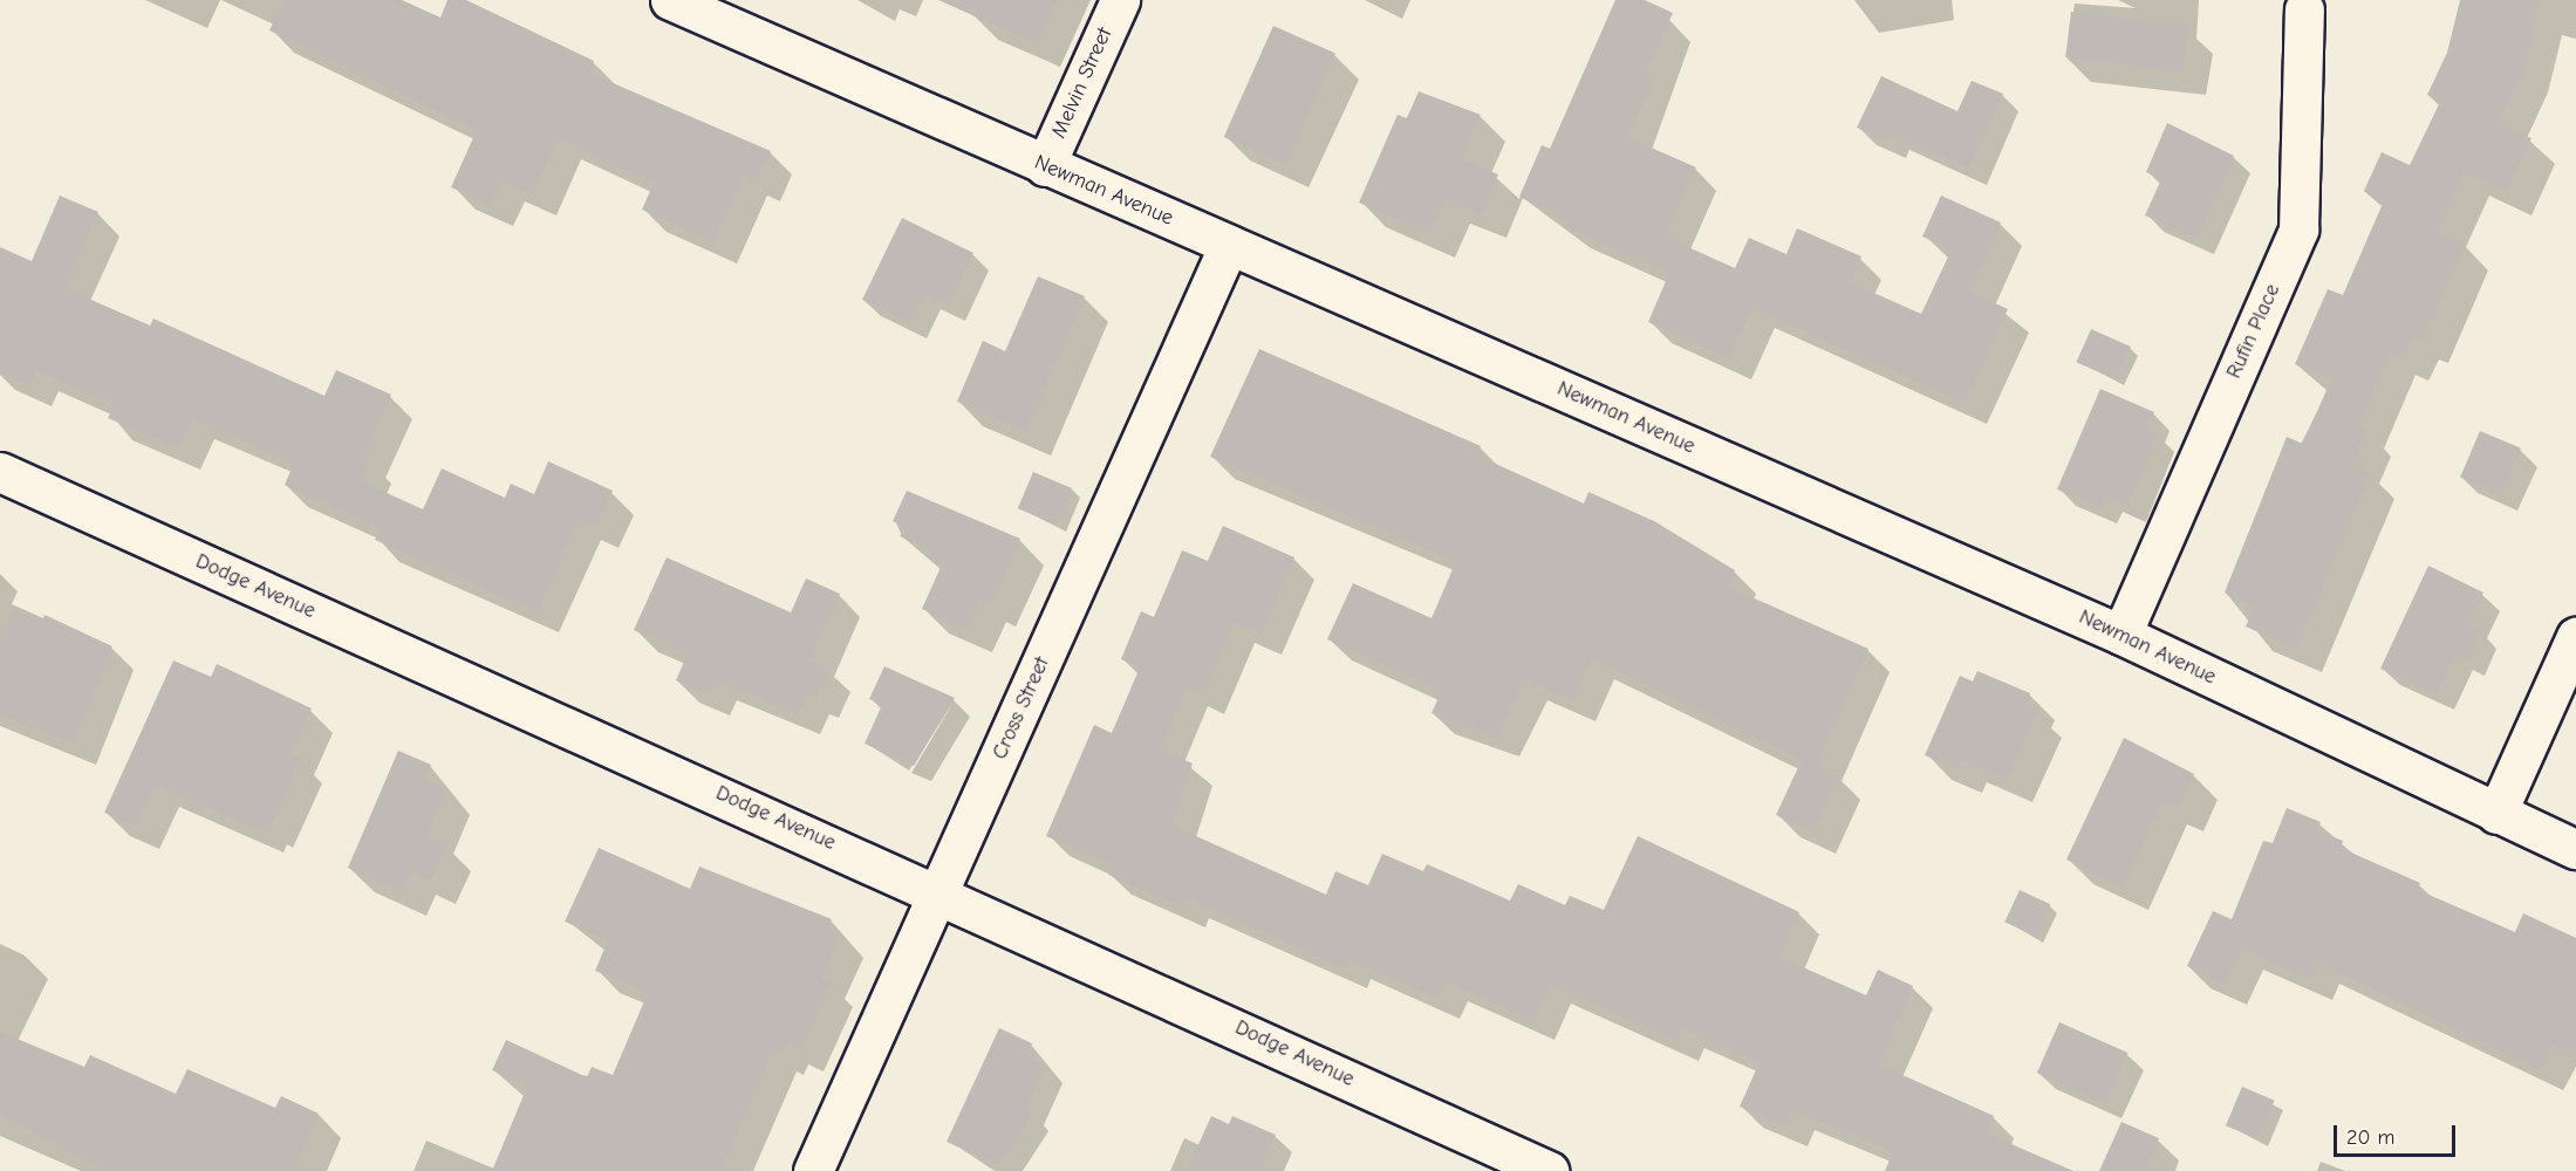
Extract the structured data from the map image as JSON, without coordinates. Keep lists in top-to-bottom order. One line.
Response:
{"streets":{"street":["Melvin Street","Newman Avenue","Rufin Place","Dodge Avenue","Cross Street"]},"crossings":[["Melvin Street","Newman Avenue"],["Newman Avenue","Rufin Place"],["Newman Avenue","Cross Street"],["Dodge Avenue","Cross Street"]],"scale_bar":"20 m"}
